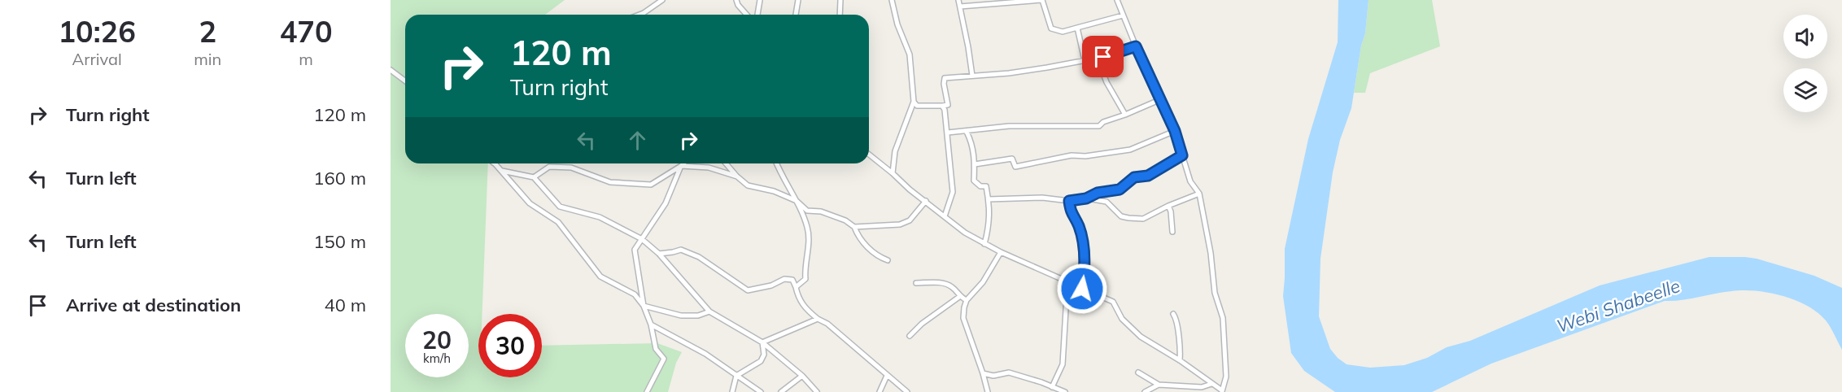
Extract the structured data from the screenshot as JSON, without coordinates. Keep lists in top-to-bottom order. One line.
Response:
{"water":["Webi Shabeelle"],"page":{"eta":["10:26","Arrival","2","min","470","m"],"turn":["120 m","Turn right"],"list":[{"name":"Turn right","value":"120 m"},{"name":"Turn left","value":"160 m"},{"name":"Turn left","value":"150 m"},{"name":"Arrive at destination","value":"40 m"}],"speed":"20 km/h","limit":"30"}}
